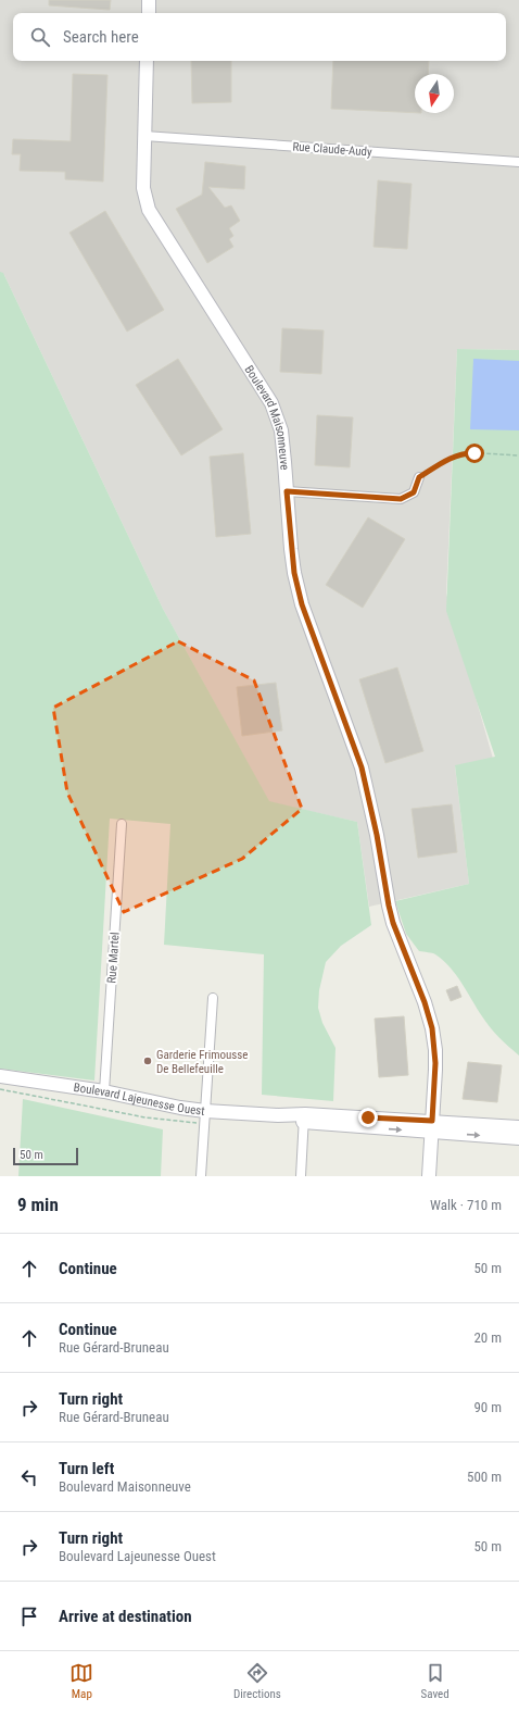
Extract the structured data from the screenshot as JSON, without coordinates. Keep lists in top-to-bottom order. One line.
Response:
{"streets":{"street":["Rue Claude-Audy","Boulevard Maisonneuve","Rue Martel","Boulevard Lajeunesse Ouest"]},"crossings":[["Rue Claude-Audy","Boulevard Maisonneuve"],["Boulevard Maisonneuve","Boulevard Lajeunesse Ouest"],["Rue Martel","Boulevard Lajeunesse Ouest"]],"places":["Garderie Frimousse De Bellefeuille"],"scale_bar":"50 m","north":"bottom","page":{"search":"Search here","scale":"50 m","heading":["9 min","Walk · 710 m"],"list":[["Continue","50 m"],["Continue","Rue Gérard-Bruneau","20 m"],["Turn right","Rue Gérard-Bruneau","90 m"],["Turn left","Boulevard Maisonneuve","500 m"],["Turn right","Boulevard Lajeunesse Ouest","50 m"],"Arrive at destination"],"nav":["Map","Directions","Saved"]}}
